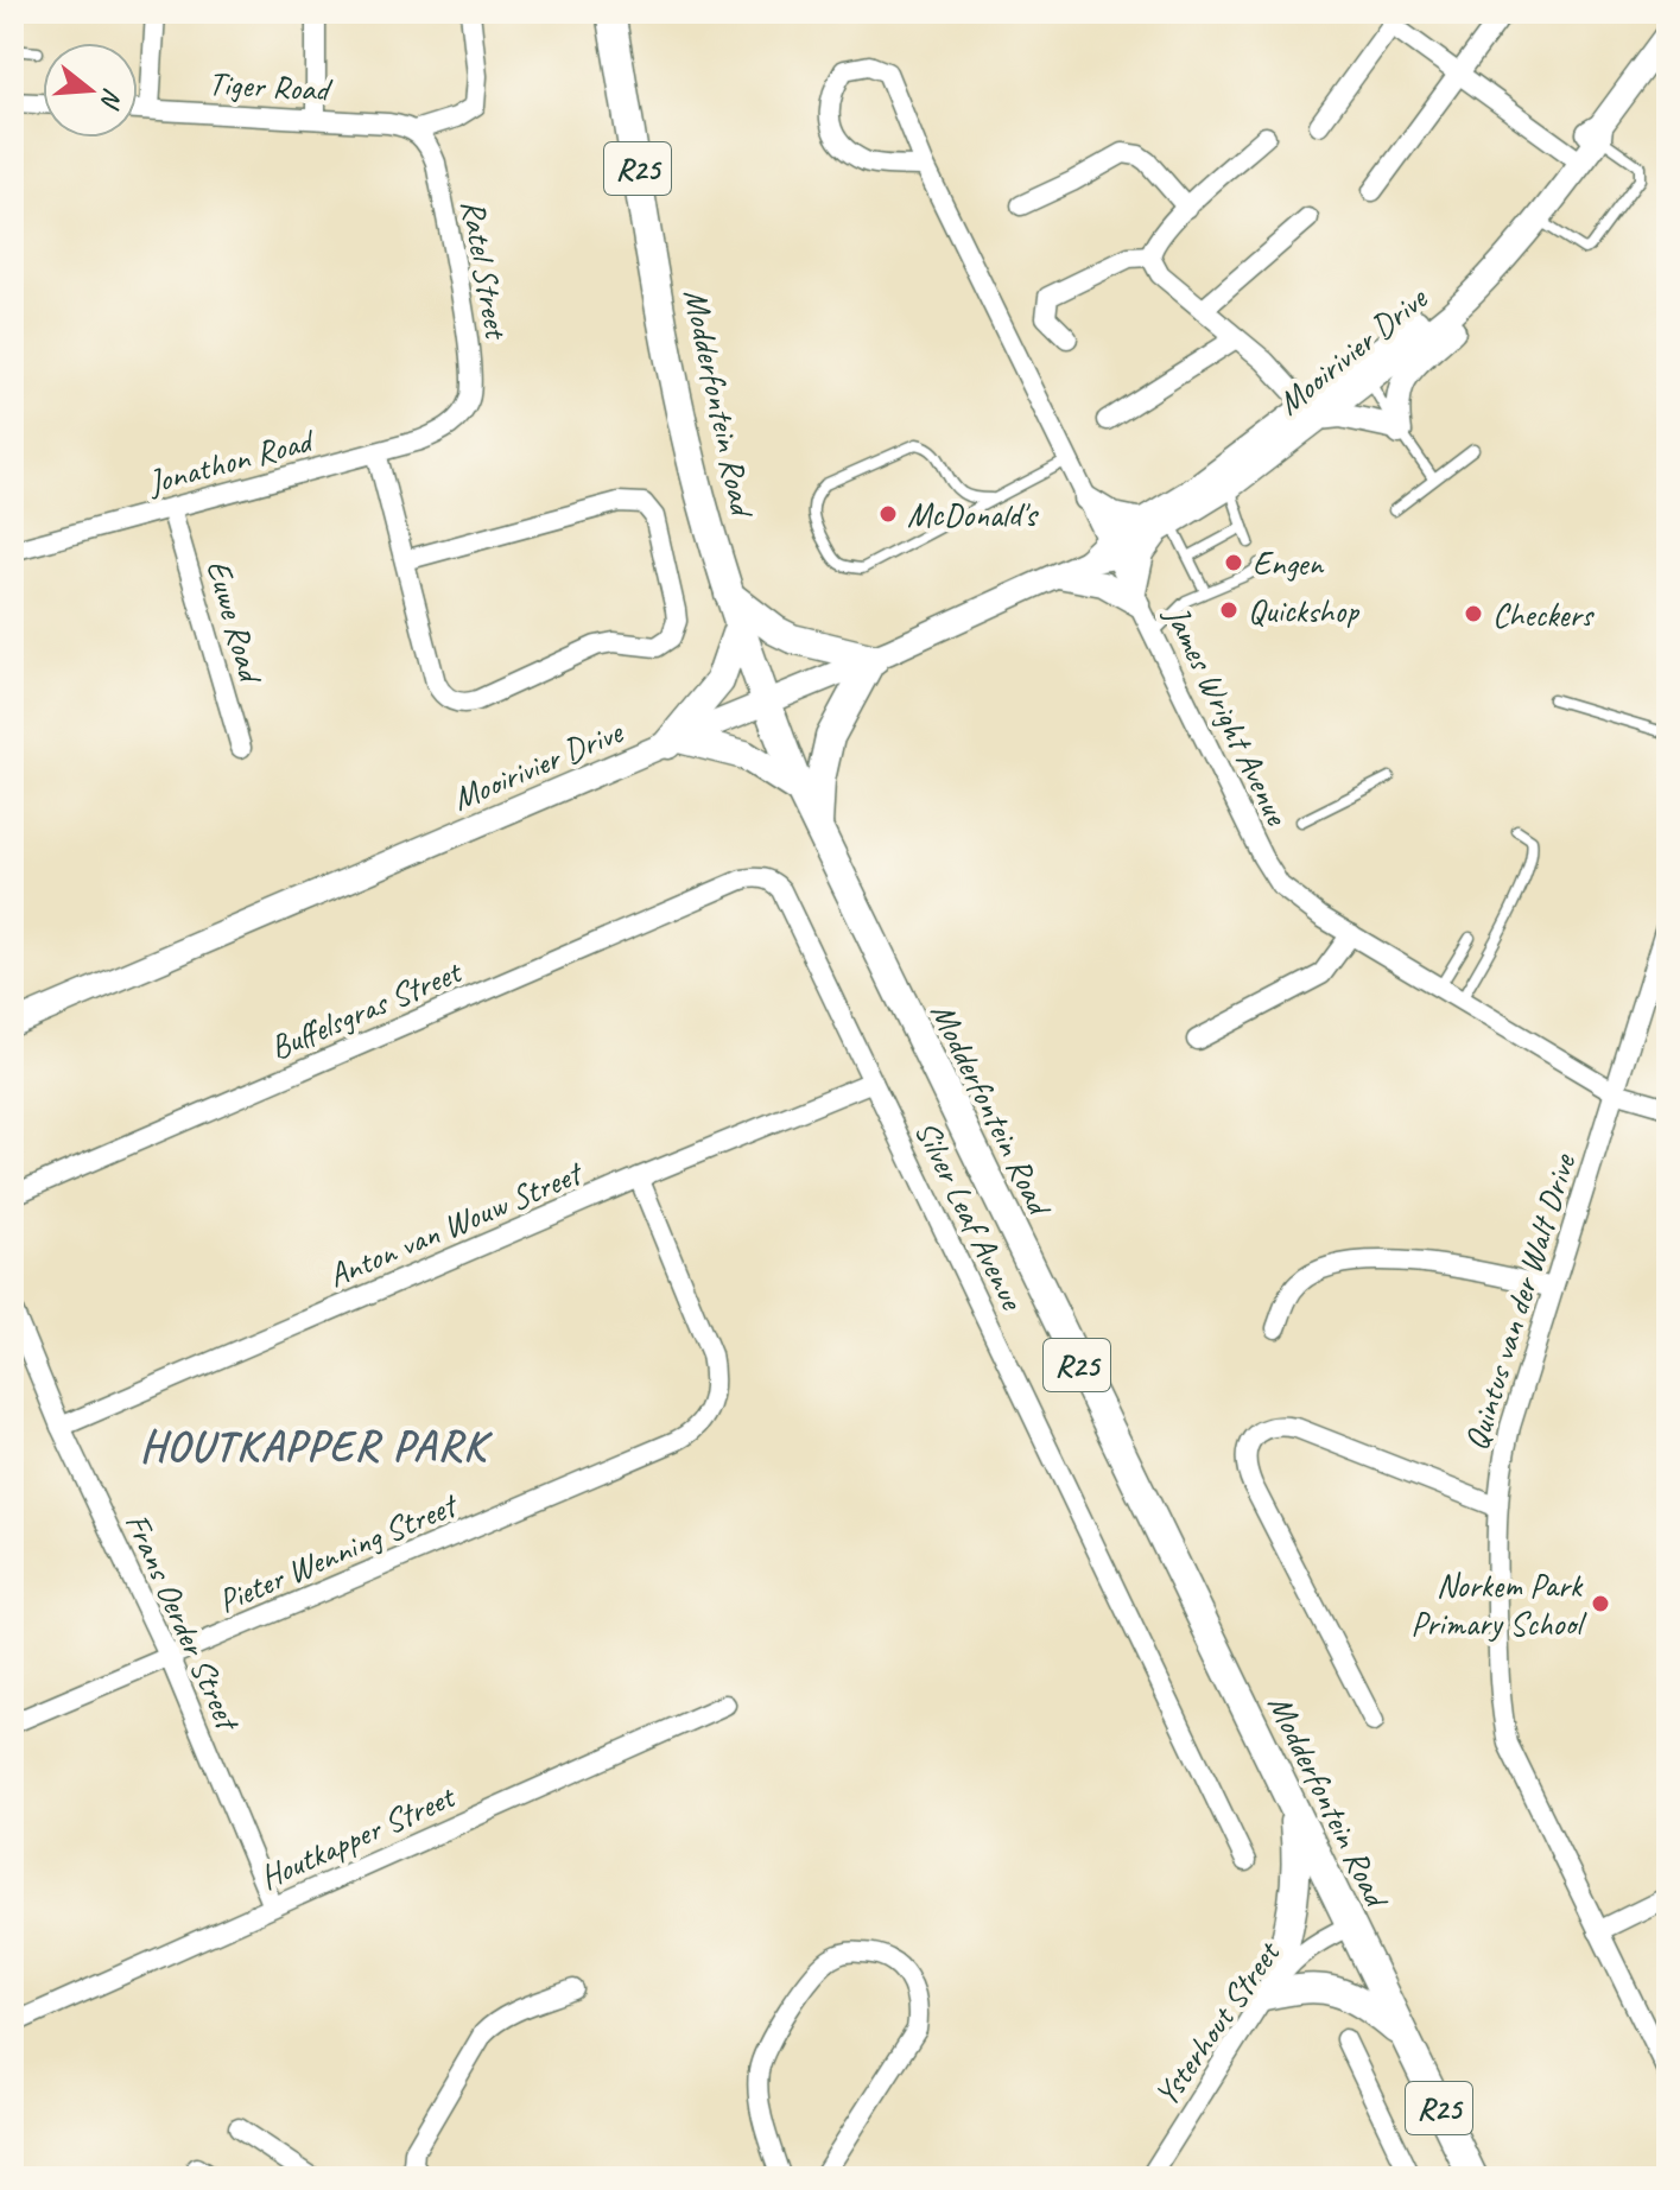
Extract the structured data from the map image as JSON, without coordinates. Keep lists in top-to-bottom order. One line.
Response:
{"streets":{"main road":["R25","Modderfontein Road"],"street":["Tiger Road","Ratel Street","Mooirivier Drive","Jonathon Road","Euwe Road","James Wright Avenue","Buffelsgras Street","Silver Leaf Avenue","Anton van Wouw Street","Quintus van der Walt Drive","Pieter Wenning Street","Frans Oerder Street","Houtkapper Street","Ysterhout Street"]},"crossings":[["Tiger Road","Ratel Street"],["Ratel Street","Jonathon Road"],["Mooirivier Drive","Modderfontein Road"],["Mooirivier Drive","James Wright Avenue"],["Modderfontein Road","Ysterhout Street"],["Jonathon Road","Euwe Road"],["James Wright Avenue","Quintus van der Walt Drive"],["Buffelsgras Street","Silver Leaf Avenue"],["Silver Leaf Avenue","Anton van Wouw Street"],["Anton van Wouw Street","Pieter Wenning Street"],["Anton van Wouw Street","Frans Oerder Street"],["Pieter Wenning Street","Frans Oerder Street"],["Frans Oerder Street","Houtkapper Street"]],"districts":["HOUTKAPPER PARK"],"places":["McDonald's","Engen","Quickshop","Checkers","Norkem Park Primary School"],"north":"right"}
